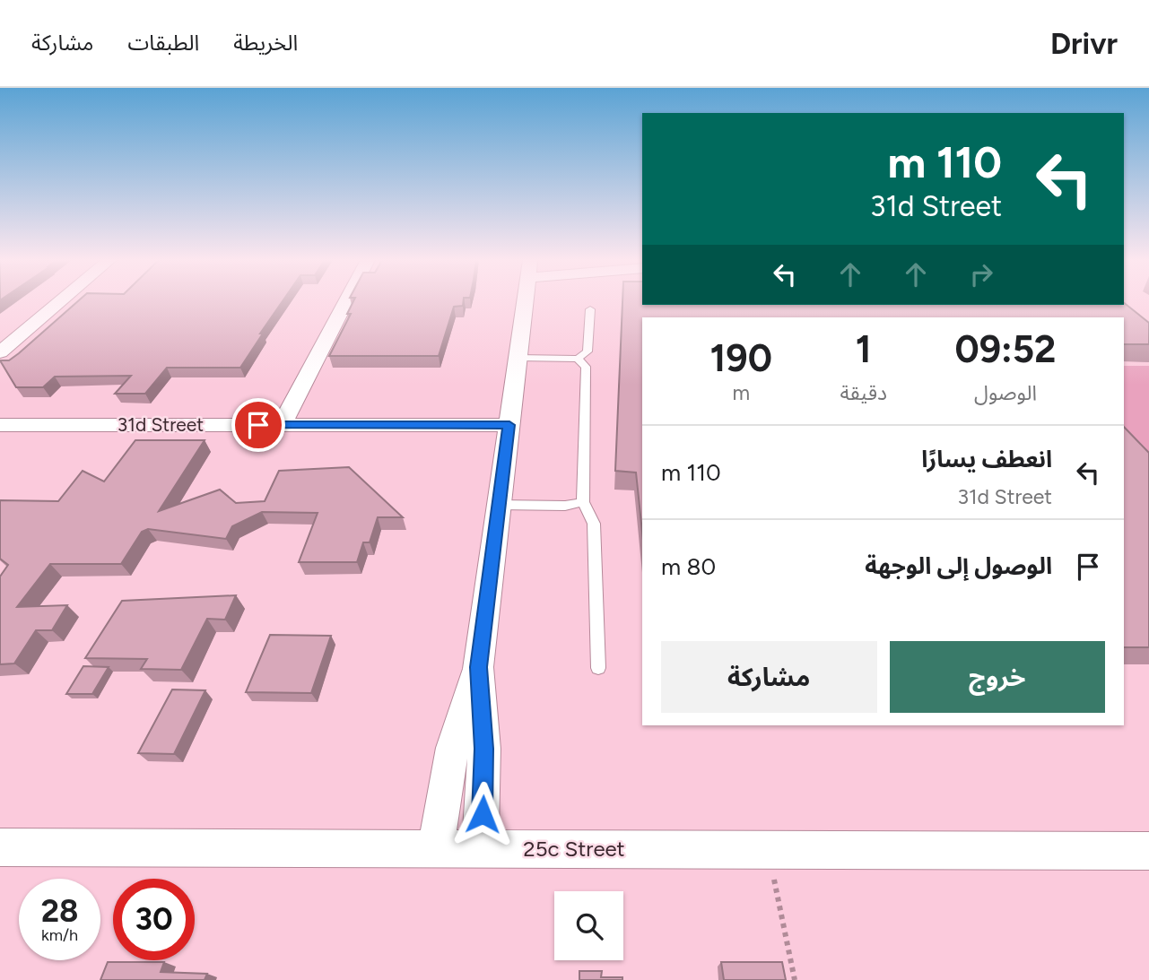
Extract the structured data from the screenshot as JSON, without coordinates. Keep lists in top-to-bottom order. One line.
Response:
{"streets":{"street":["31d Street","25c Street"]},"page":{"header":"Drivr","nav":["الخريطة","الطبقات","مشاركة"],"turn":["110 m","31d Street"],"eta":["09:52","الوصول","1","دقيقة","190","m"],"list":[{"name":"انعطف يسارًا","note":"31d Street","value":"110 m"},{"name":"الوصول إلى الوجهة","value":"80 m"}],"buttons":["خروج","مشاركة"],"speed":"28 km/h","limit":"30"}}
